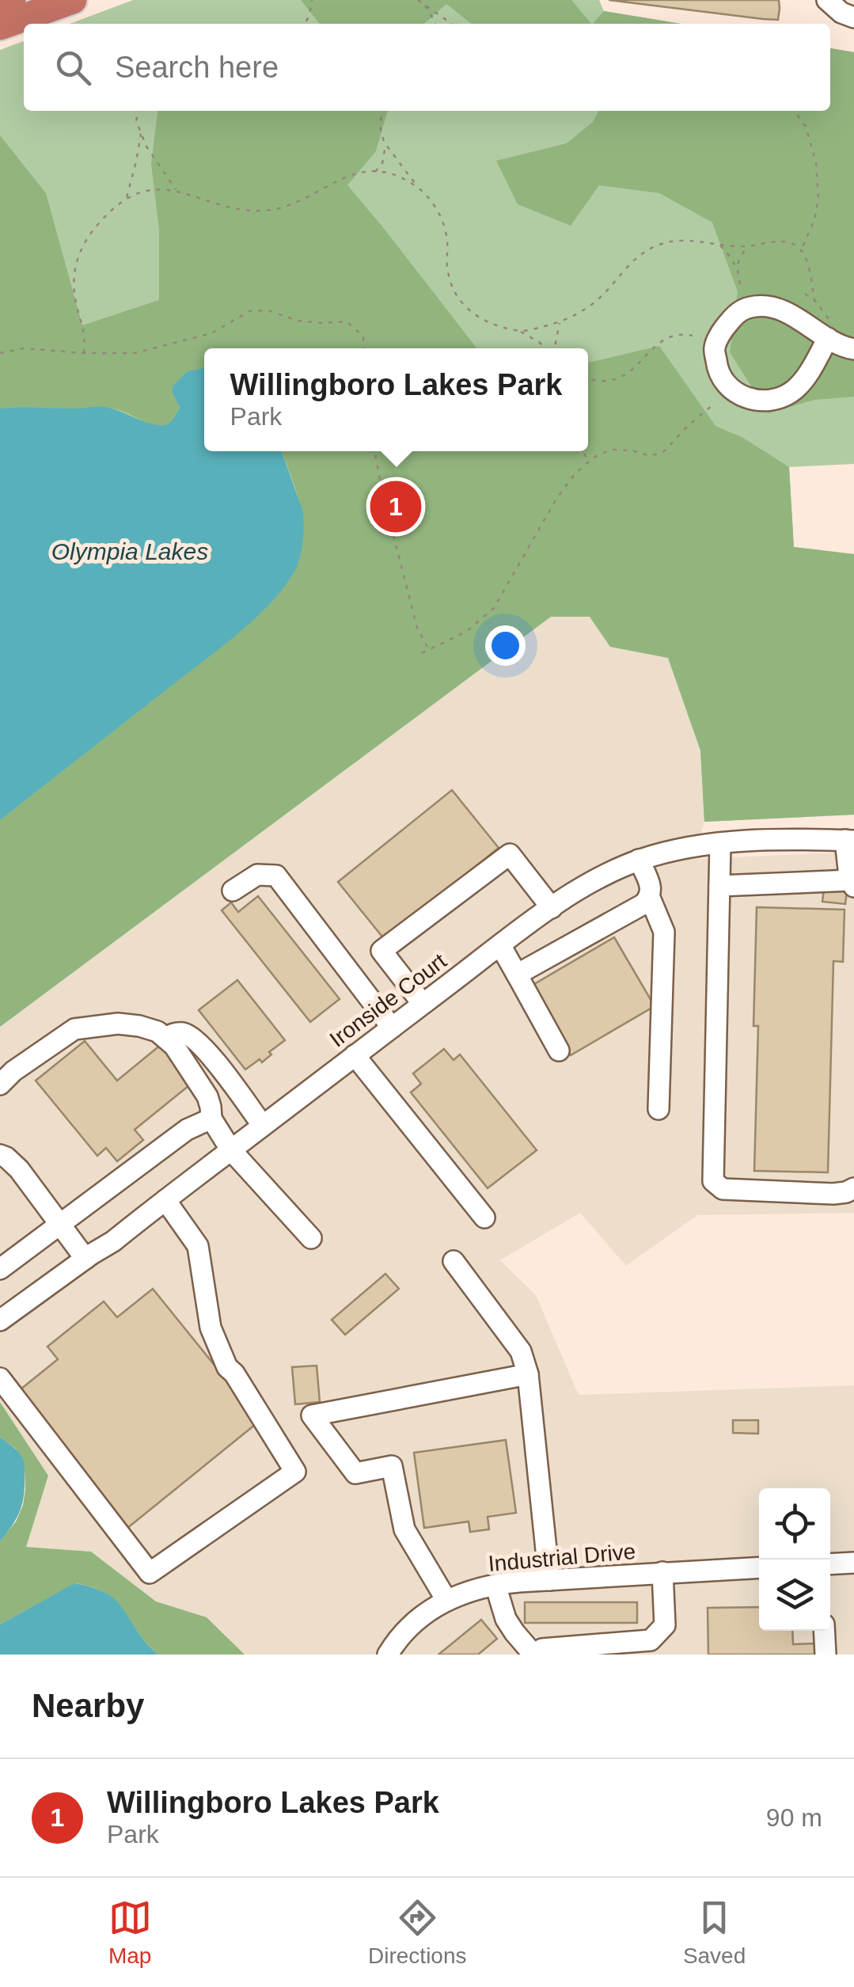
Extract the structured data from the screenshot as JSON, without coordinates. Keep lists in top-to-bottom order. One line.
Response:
{"streets":{"street":["Ironside Court","Industrial Drive"]},"water":["Olympia Lakes"],"page":{"search":"Search here","popup":["Willingboro Lakes Park","Park"],"pins":"1","heading":"Nearby","list":[{"mark":"1","name":"Willingboro Lakes Park","note":"Park","value":"90 m"}],"nav":["Map","Directions","Saved"]}}
